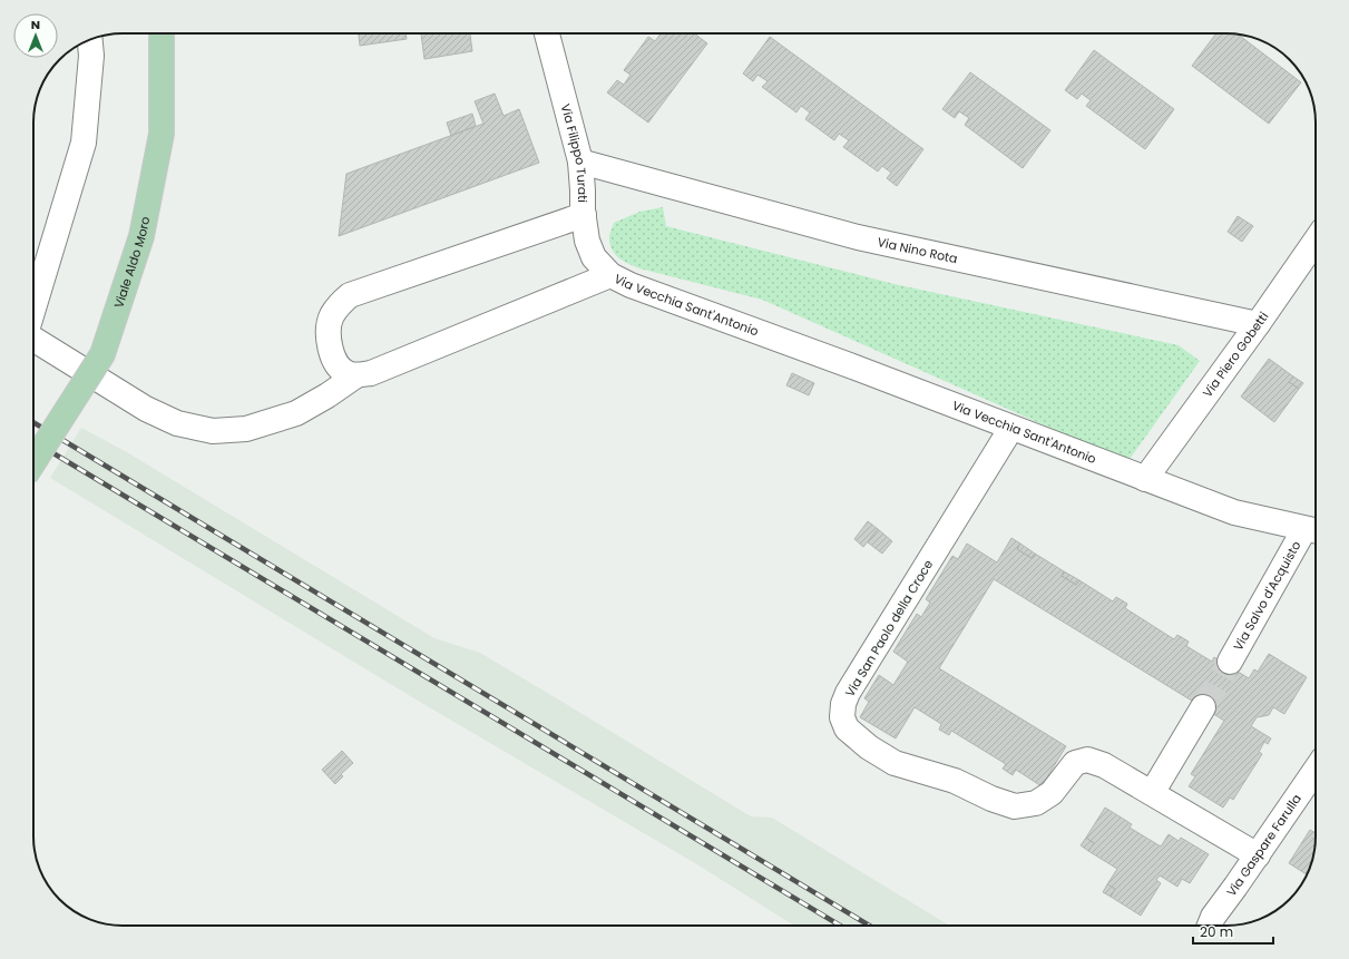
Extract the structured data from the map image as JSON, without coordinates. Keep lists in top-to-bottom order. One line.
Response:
{"streets":{"main road":["Viale Aldo Moro"],"street":["Via Filippo Turati","Via Nino Rota","Via Vecchia Sant'Antonio","Via Piero Gobetti","Via Salvo d'Acquisto","Via San Paolo della Croce","Via Gaspare Farulla"]},"crossings":[["Via Filippo Turati","Via Nino Rota"],["Via Filippo Turati","Via Vecchia Sant'Antonio"],["Via Nino Rota","Via Piero Gobetti"],["Via Vecchia Sant'Antonio","Via Piero Gobetti"],["Via Vecchia Sant'Antonio","Via Salvo d'Acquisto"],["Via Vecchia Sant'Antonio","Via San Paolo della Croce"]],"scale_bar":"20 m","north":"top"}
